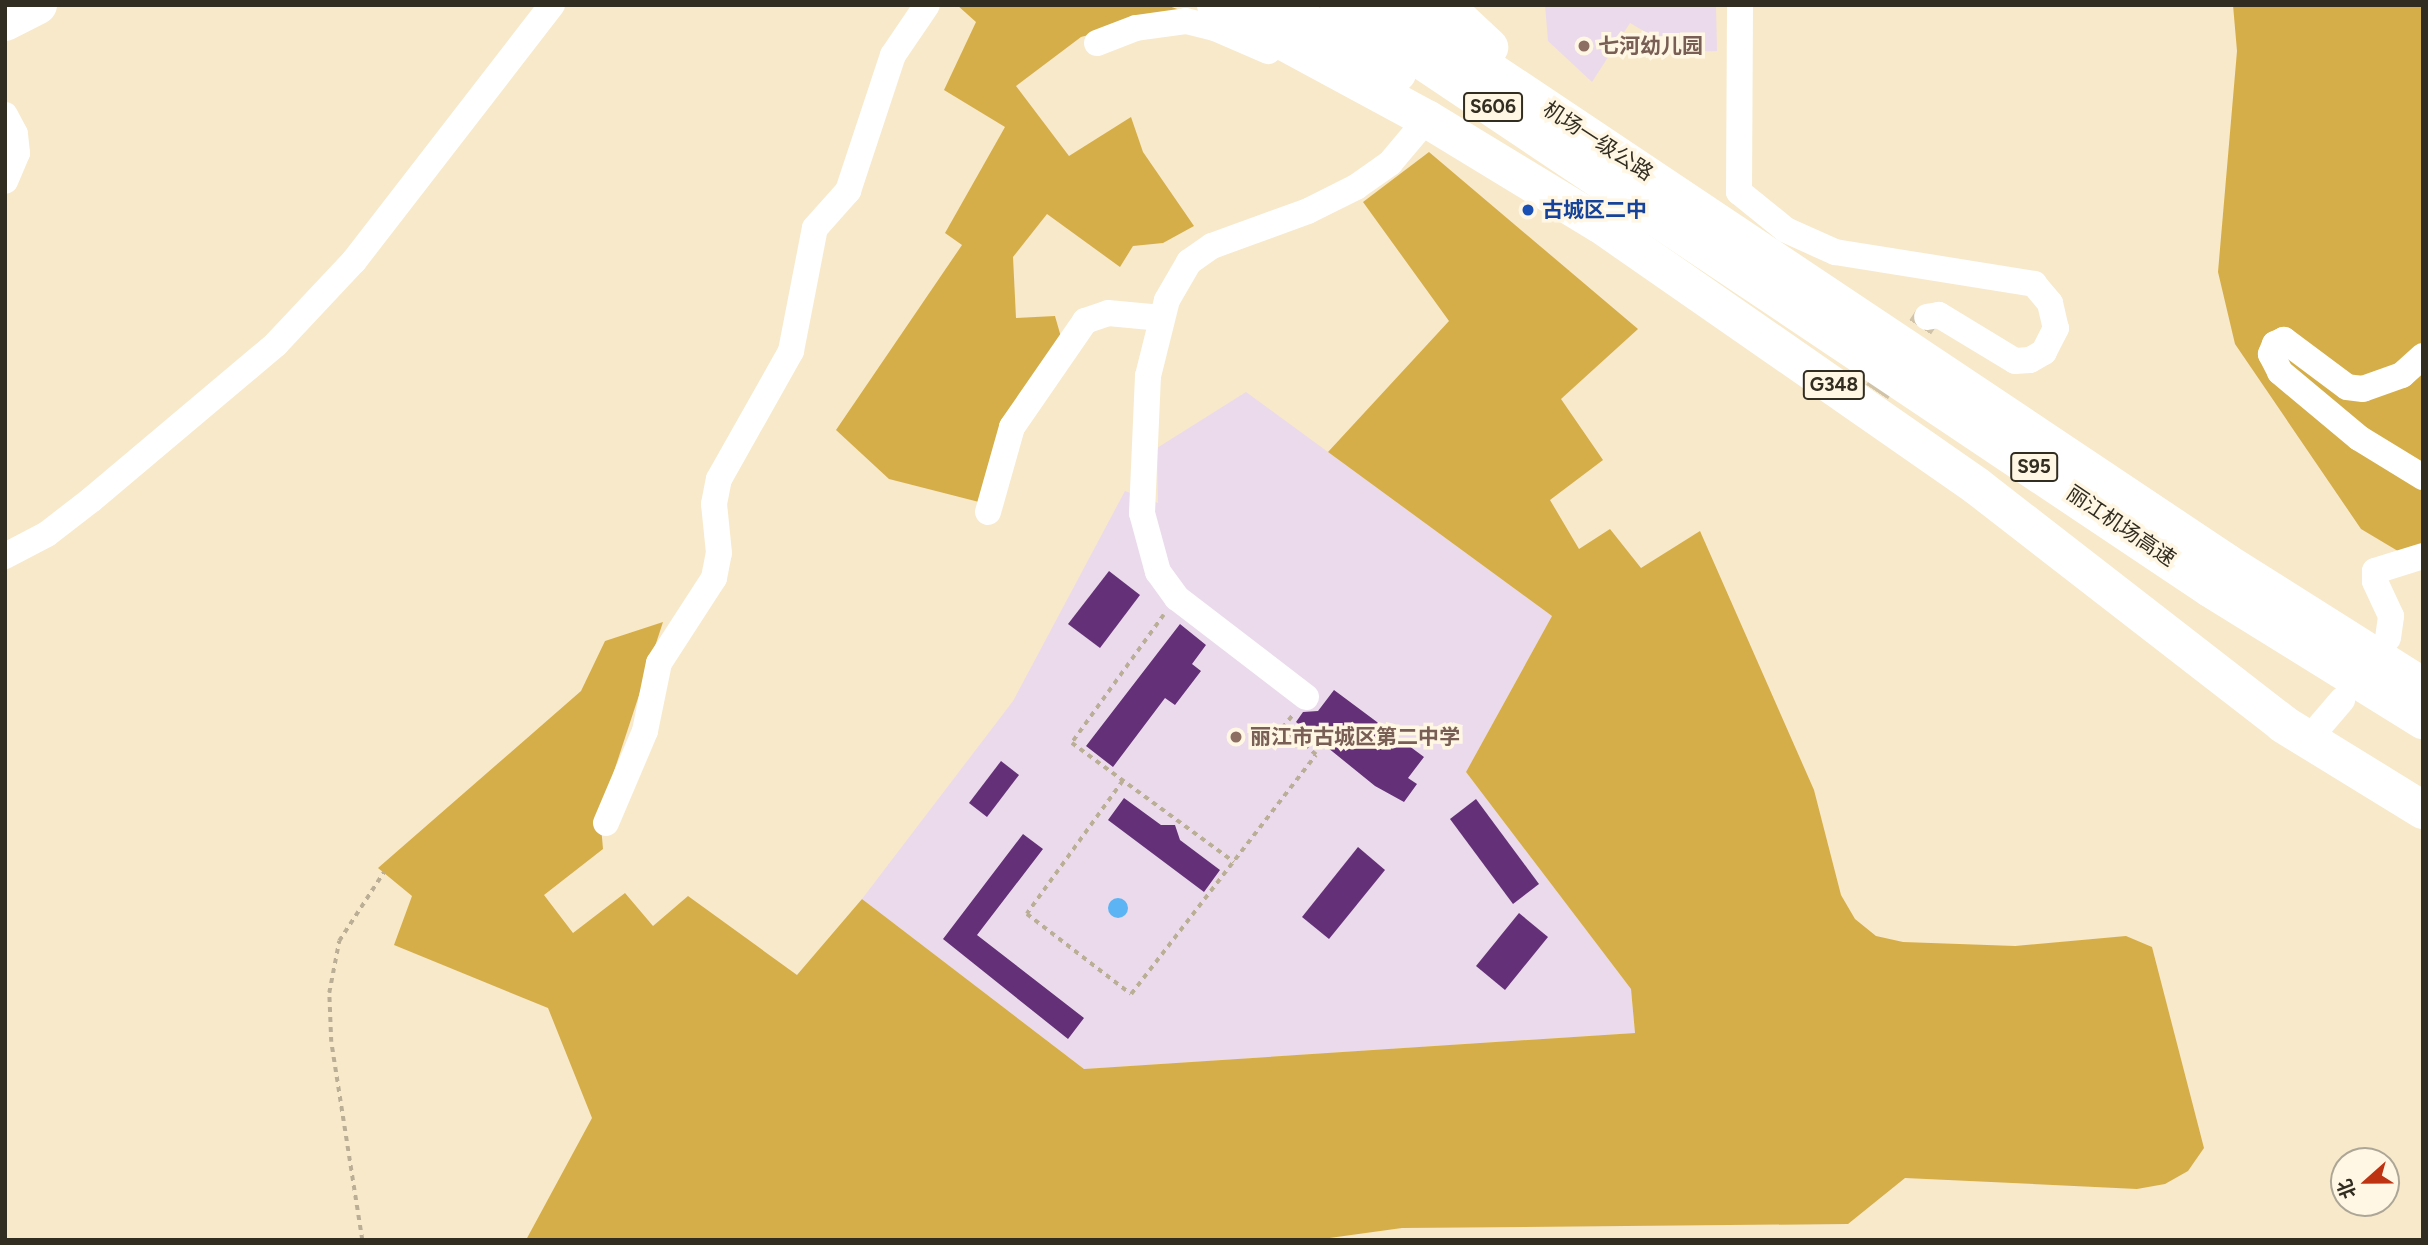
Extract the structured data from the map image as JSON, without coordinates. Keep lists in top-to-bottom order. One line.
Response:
{"streets":{"highway":["S606","机场一级公路","G348","S95","丽江机场高速"]},"crossings":[["机场一级公路","丽江机场高速"]],"places":["七河幼儿园","古城区二中","丽江市古城区第二中学"],"north":"left"}
